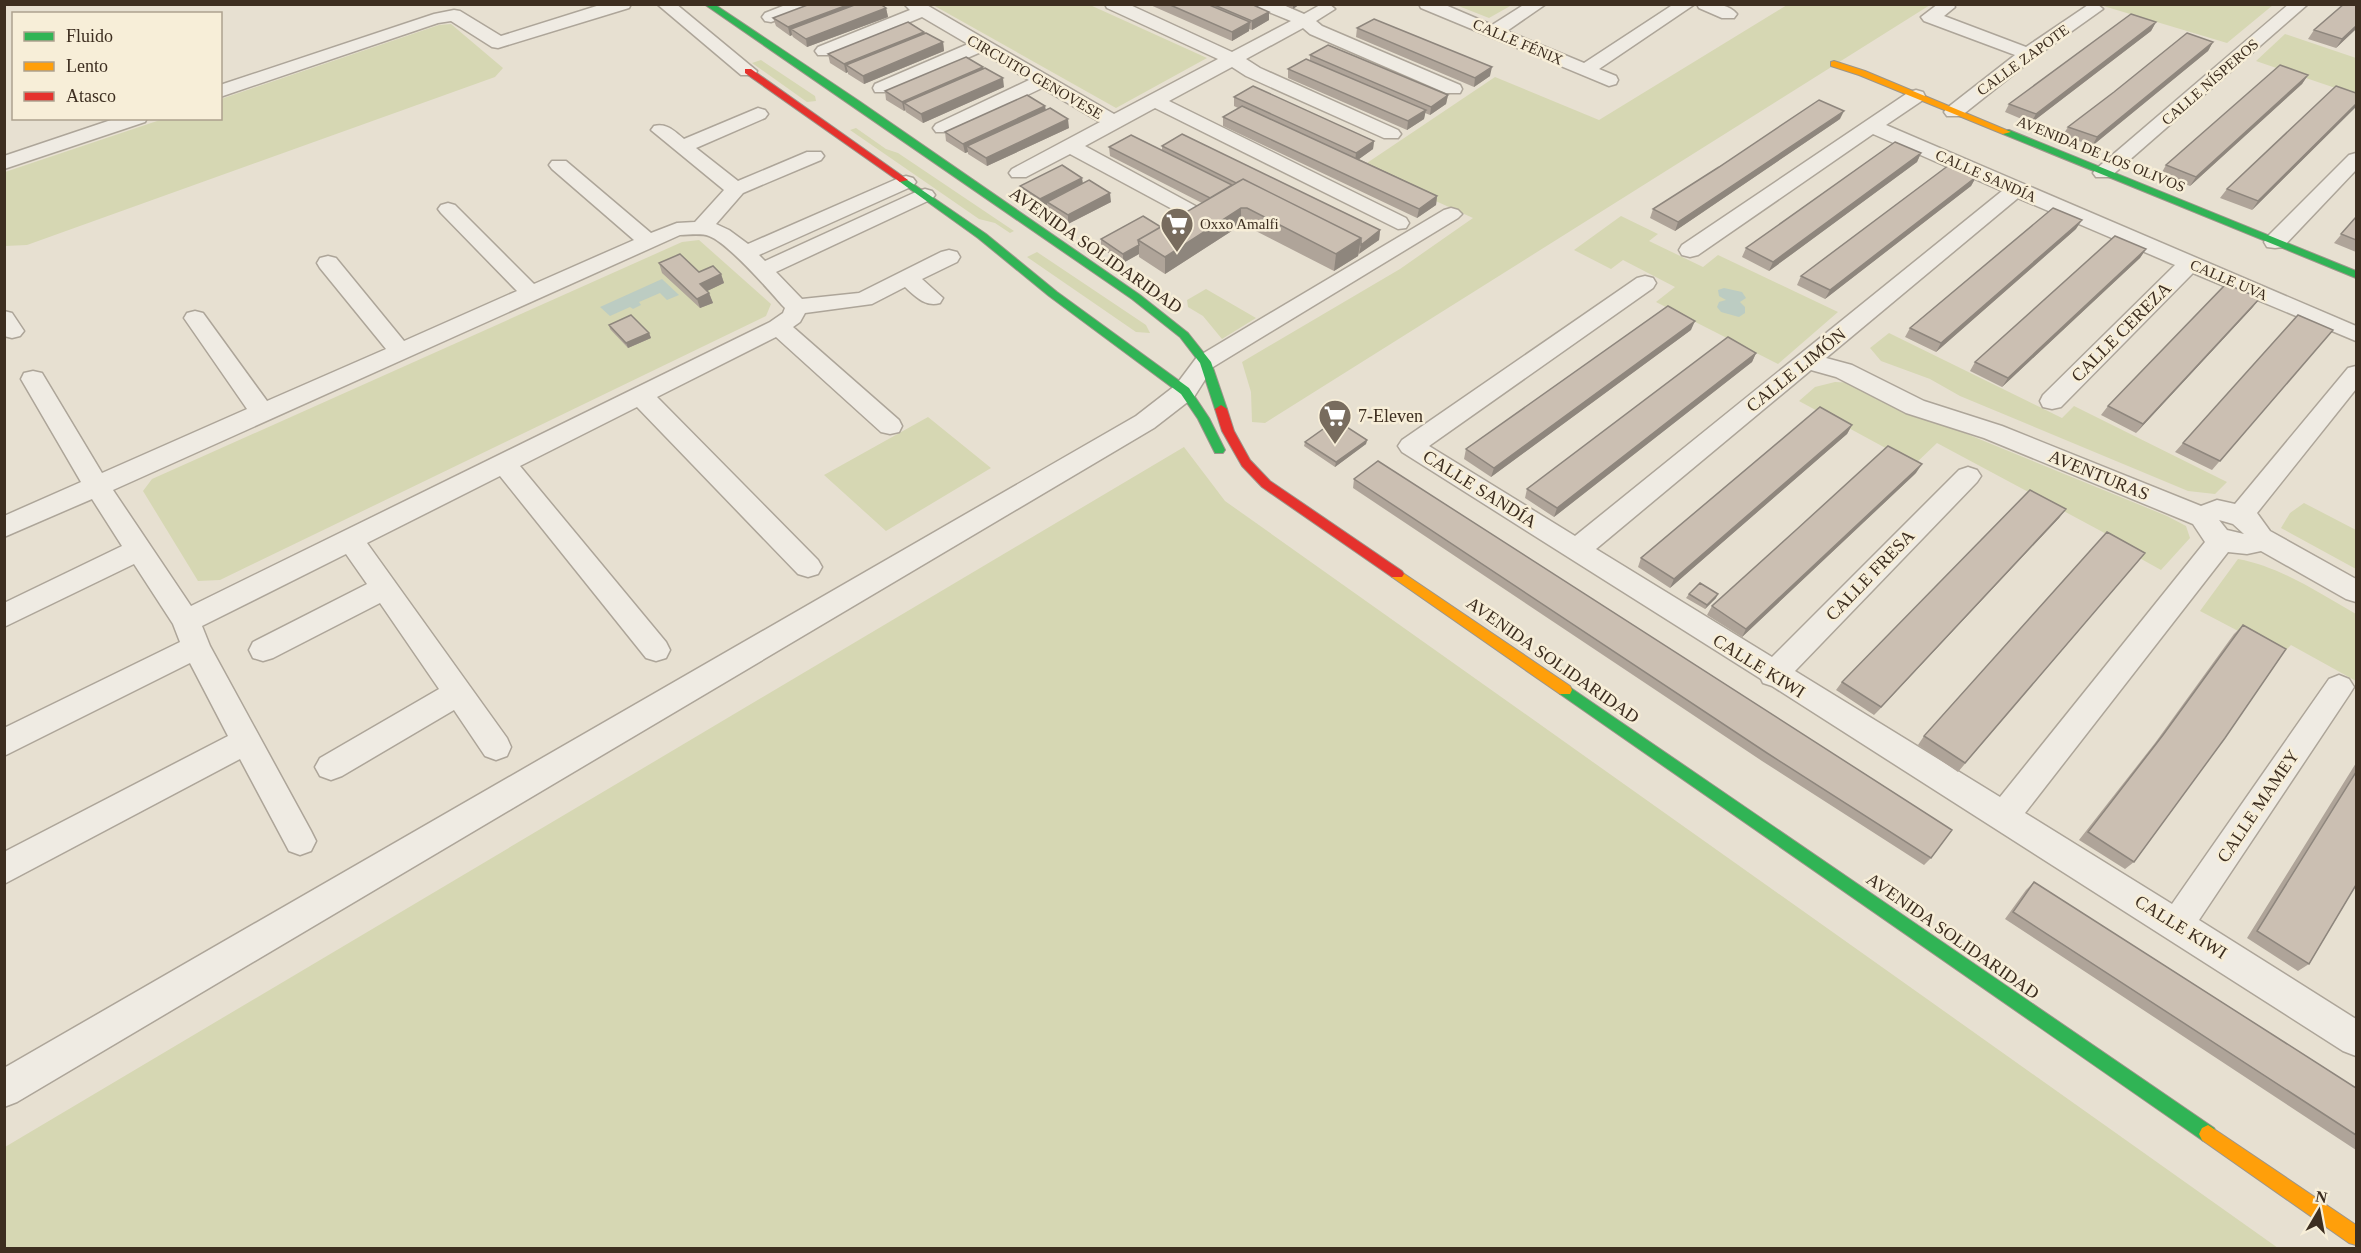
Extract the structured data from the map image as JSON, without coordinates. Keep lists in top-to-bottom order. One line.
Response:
{"streets":{"main road":["AVENIDA DE LOS OLIVOS","AVENIDA SOLIDARIDAD"],"street":["CALLE FÉNIX","CALLE ZAPOTE","CIRCUITO GENOVESE","CALLE NÍSPEROS","CALLE SANDÍA","CALLE UVA","CALLE CEREZA","CALLE LIMÓN","AVENTURAS","CALLE FRESA","CALLE KIWI","CALLE MAMEY"]},"crossings":[["CALLE ZAPOTE","AVENIDA DE LOS OLIVOS"],["CALLE NÍSPEROS","AVENIDA DE LOS OLIVOS"],["CALLE SANDÍA","CALLE UVA"],["CALLE SANDÍA","CALLE LIMÓN"],["CALLE SANDÍA","CALLE KIWI"],["CALLE UVA","CALLE CEREZA"],["CALLE LIMÓN","AVENTURAS"],["CALLE FRESA","CALLE KIWI"],["CALLE KIWI","CALLE MAMEY"]],"places":{"supermarket":["Oxxo Amalfi","7-Eleven"]},"legend":["Fluido","Lento","Atasco"],"north":"top"}
